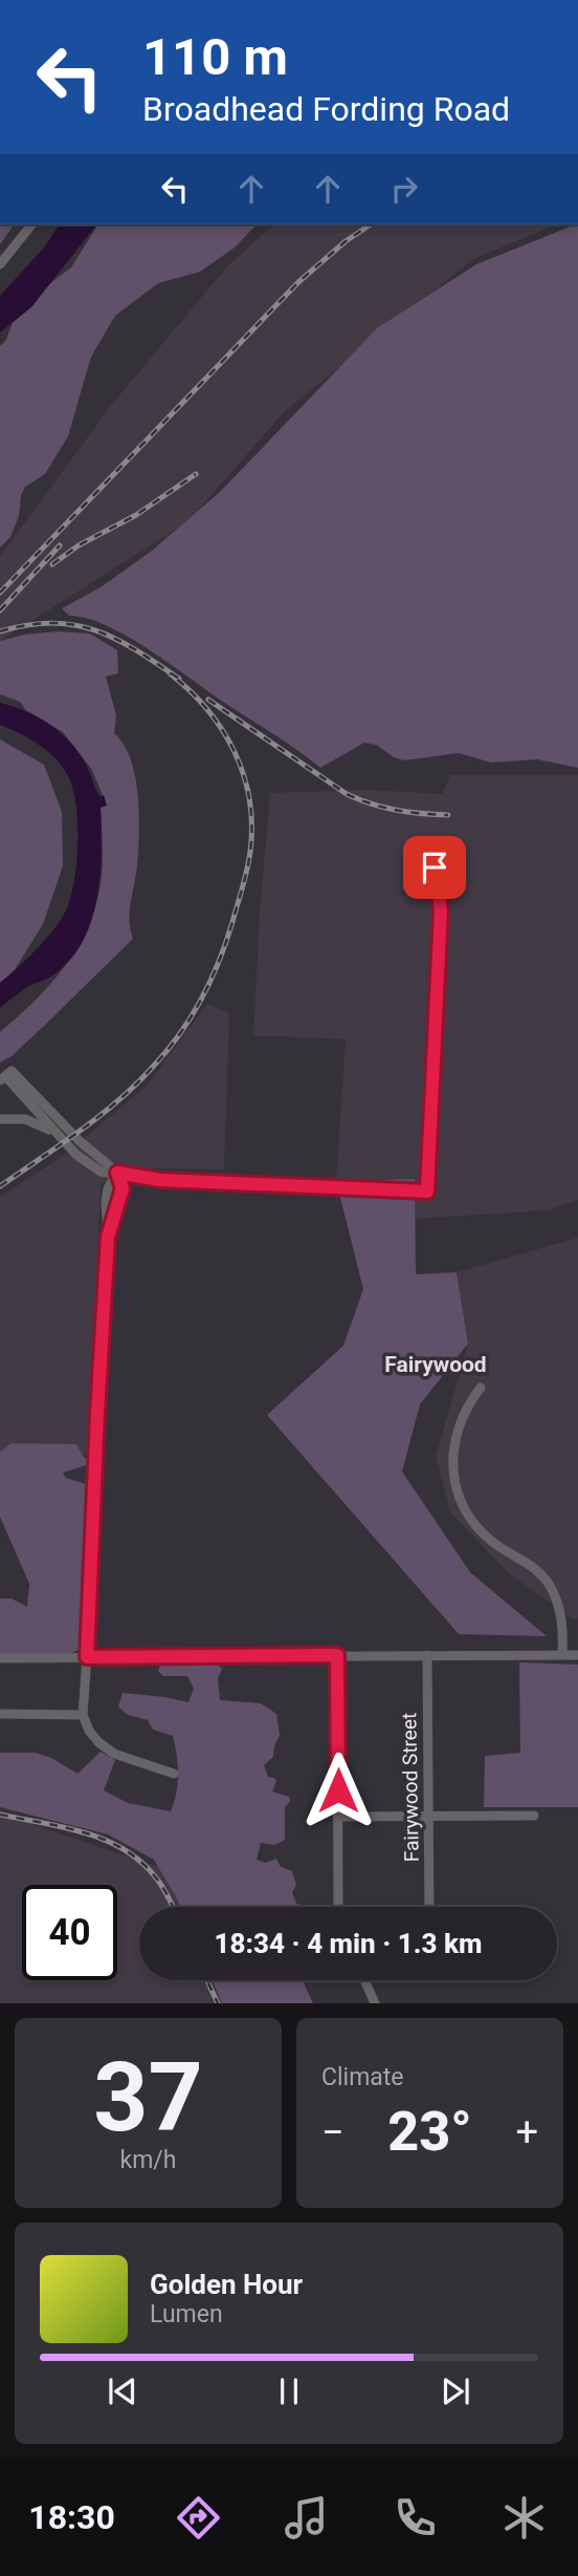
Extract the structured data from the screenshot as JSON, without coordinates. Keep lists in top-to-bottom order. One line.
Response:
{"streets":{"street":["Fairywood Street"]},"districts":["Fairywood"],"page":{"turn":["110 m","Broadhead Fording Road"],"limit":"40","trip":"18:34 · 4 min · 1.3 km","tile":[["37","km/h"],"Climate"],"heat":["−","23°","+"],"song":["Golden Hour","Lumen"],"tabs":"18:30"}}
